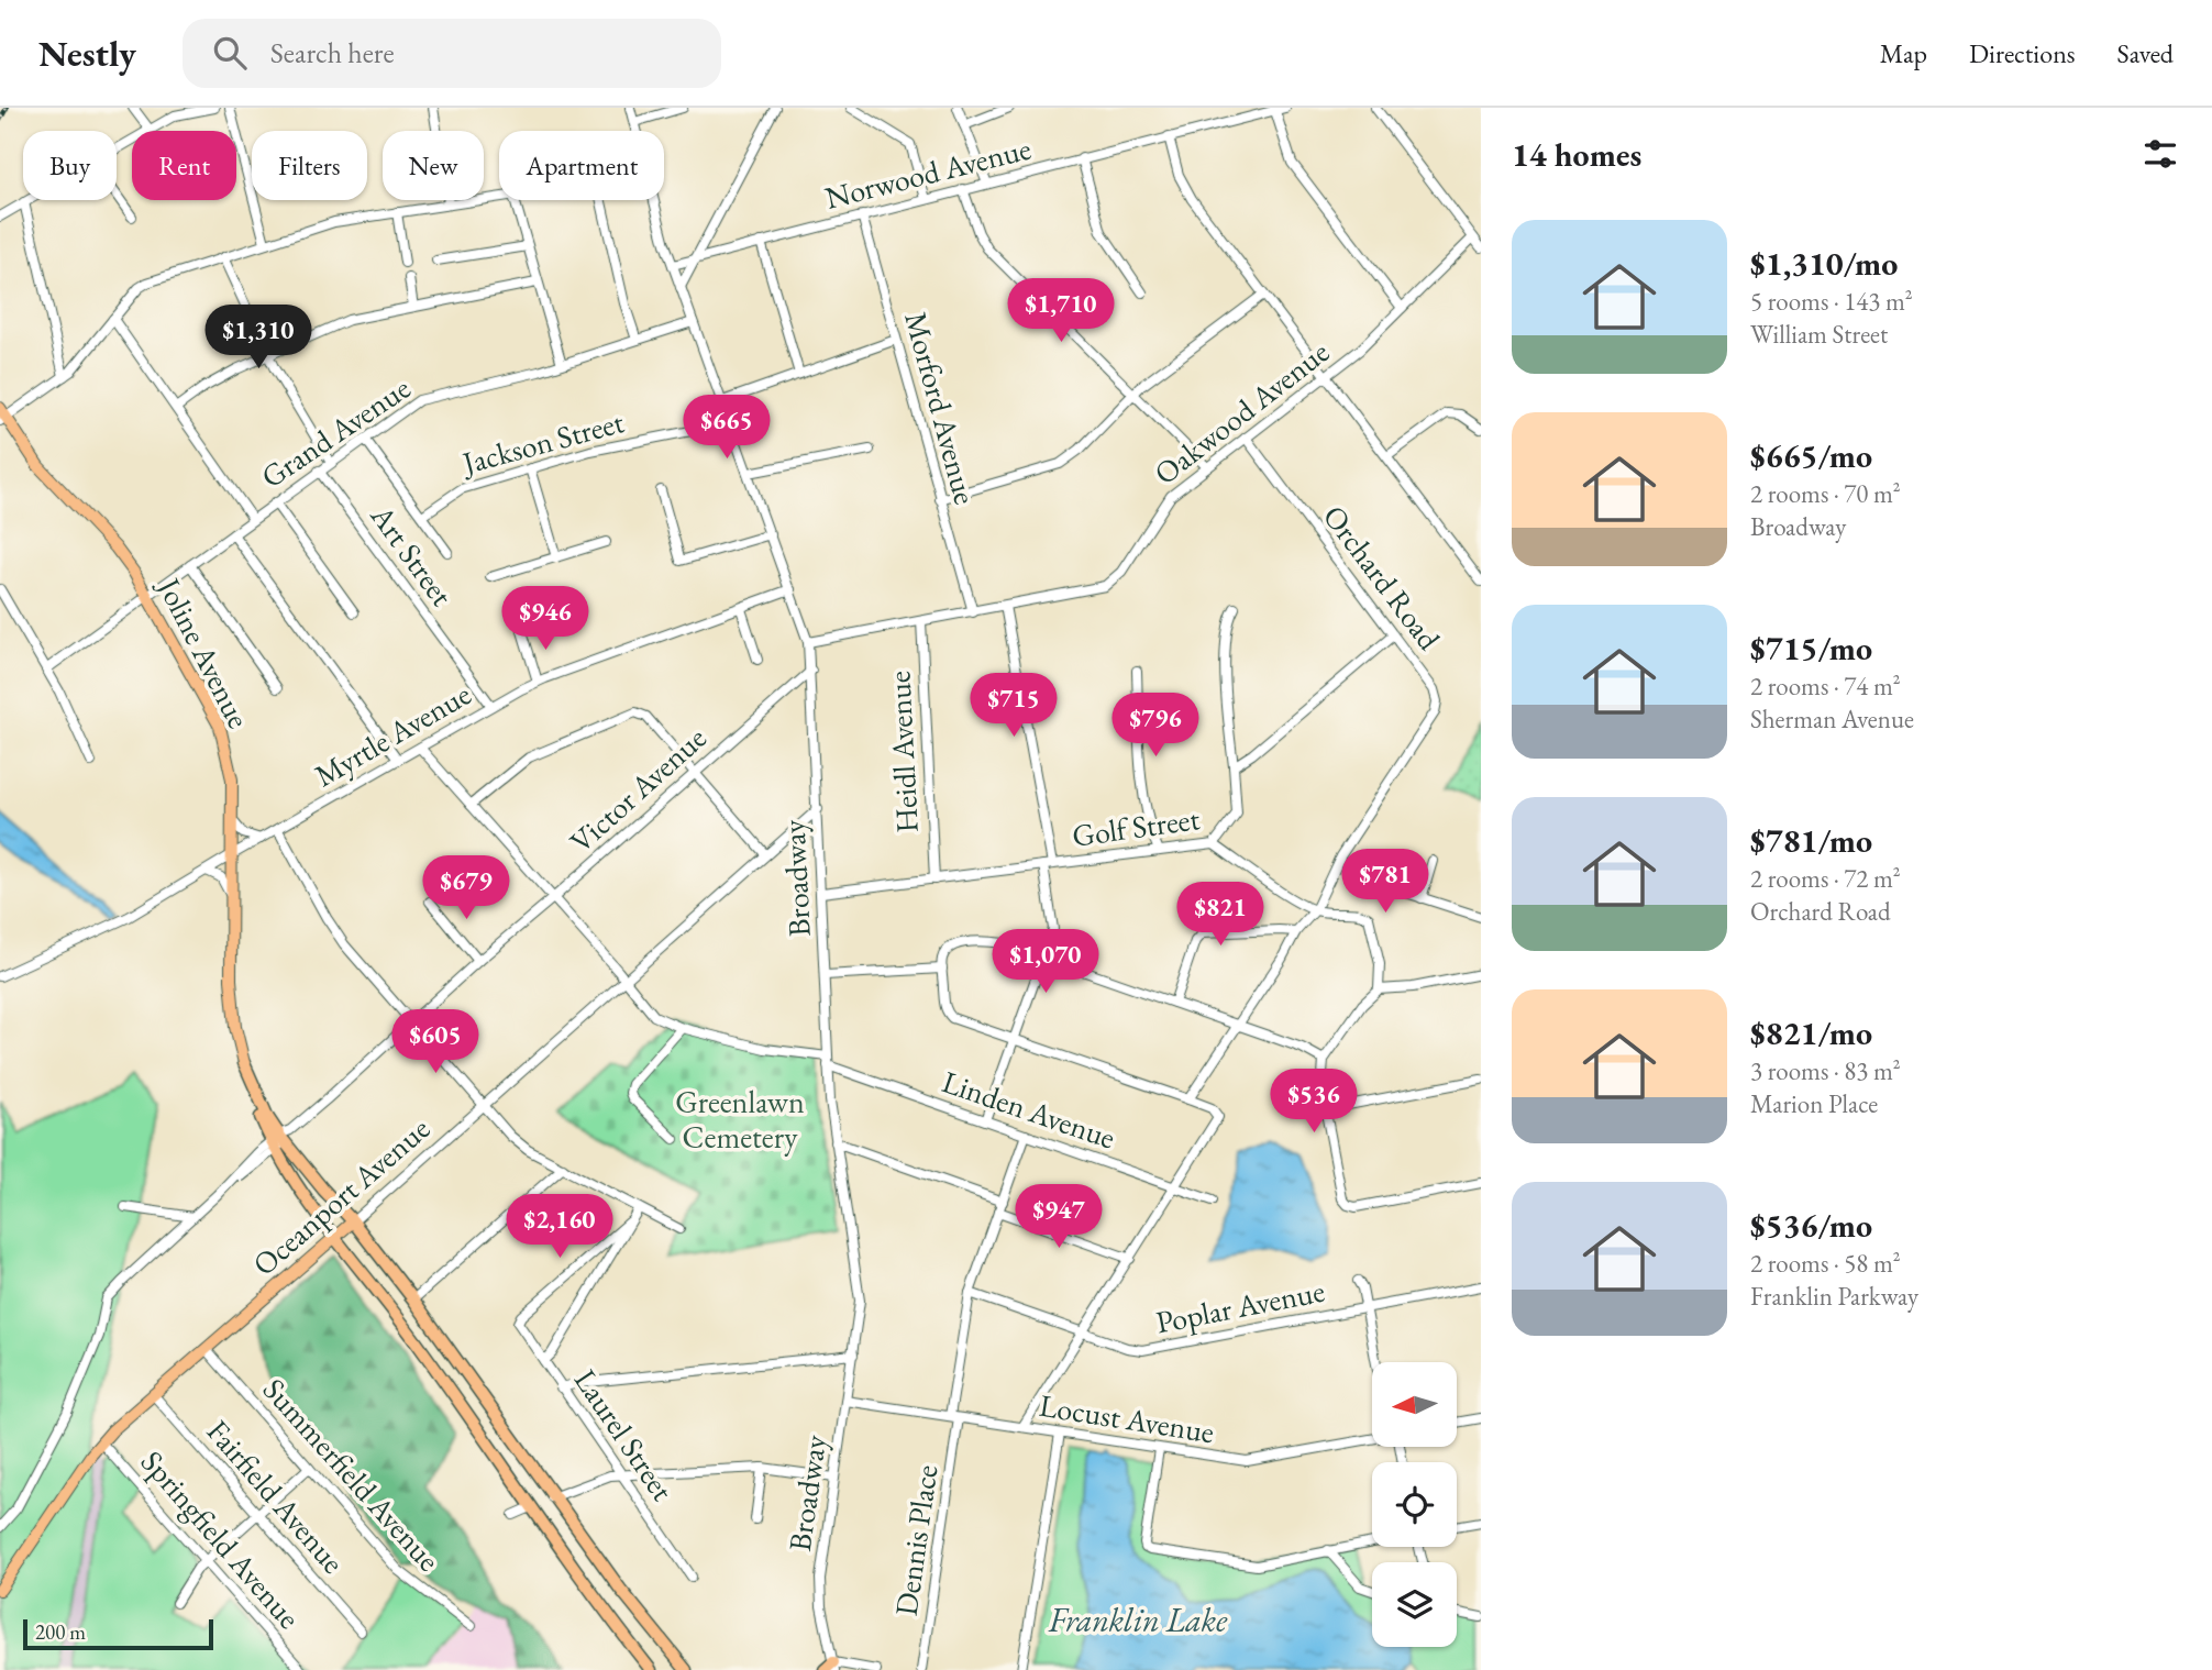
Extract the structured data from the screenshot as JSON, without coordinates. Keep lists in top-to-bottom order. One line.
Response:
{"streets":{"main road":["Joline Avenue","Oceanport Avenue"],"street":["Norwood Avenue","Morford Avenue","Oakwood Avenue","Grand Avenue","Jackson Street","Art Street","Orchard Road","Myrtle Avenue","Heidl Avenue","Victor Avenue","Golf Street","Broadway","Linden Avenue","Poplar Avenue","Locust Avenue","Laurel Street","Summerfield Avenue","Fairfield Avenue","Springfield Avenue","Dennis Place"]},"crossings":[["Norwood Avenue","Morford Avenue"],["Norwood Avenue","Broadway"],["Morford Avenue","Oakwood Avenue"],["Oakwood Avenue","Orchard Road"],["Oakwood Avenue","Heidl Avenue"],["Oakwood Avenue","Broadway"],["Grand Avenue","Art Street"],["Grand Avenue","Joline Avenue"],["Grand Avenue","Broadway"],["Jackson Street","Broadway"],["Art Street","Myrtle Avenue"],["Joline Avenue","Myrtle Avenue"],["Myrtle Avenue","Broadway"],["Myrtle Avenue","Linden Avenue"],["Heidl Avenue","Golf Street"],["Victor Avenue","Broadway"],["Victor Avenue","Linden Avenue"],["Golf Street","Broadway"],["Broadway","Linden Avenue"],["Broadway","Oceanport Avenue"],["Broadway","Locust Avenue"],["Linden Avenue","Oceanport Avenue"],["Linden Avenue","Dennis Place"],["Oceanport Avenue","Summerfield Avenue"],["Oceanport Avenue","Fairfield Avenue"],["Oceanport Avenue","Springfield Avenue"],["Poplar Avenue","Dennis Place"],["Locust Avenue","Dennis Place"]],"water":["Franklin Lake"],"parks":["Greenlawn Cemetery"],"scale_bar":"200 m","north":"left","page":{"header":"Nestly","search":"Search here","nav":["Map","Directions","Saved"],"heading":"14 homes","chip":["Buy","Rent","Filters","New","Apartment"],"list":[{"name":"$1,310/mo","note":"5 rooms · 143 m² · William Street"},{"name":"$665/mo","note":"2 rooms · 70 m² · Broadway"},{"name":"$715/mo","note":"2 rooms · 74 m² · Sherman Avenue"},{"name":"$781/mo","note":"2 rooms · 72 m² · Orchard Road"},{"name":"$821/mo","note":"3 rooms · 83 m² · Marion Place"},{"name":"$536/mo","note":"2 rooms · 58 m² · Franklin Parkway"}],"price":["$1,710","$1,310","$665","$946","$715","$796","$781","$679","$821","$1,070","$605","$536","$947","$2,160"],"scale":"200 m"}}
